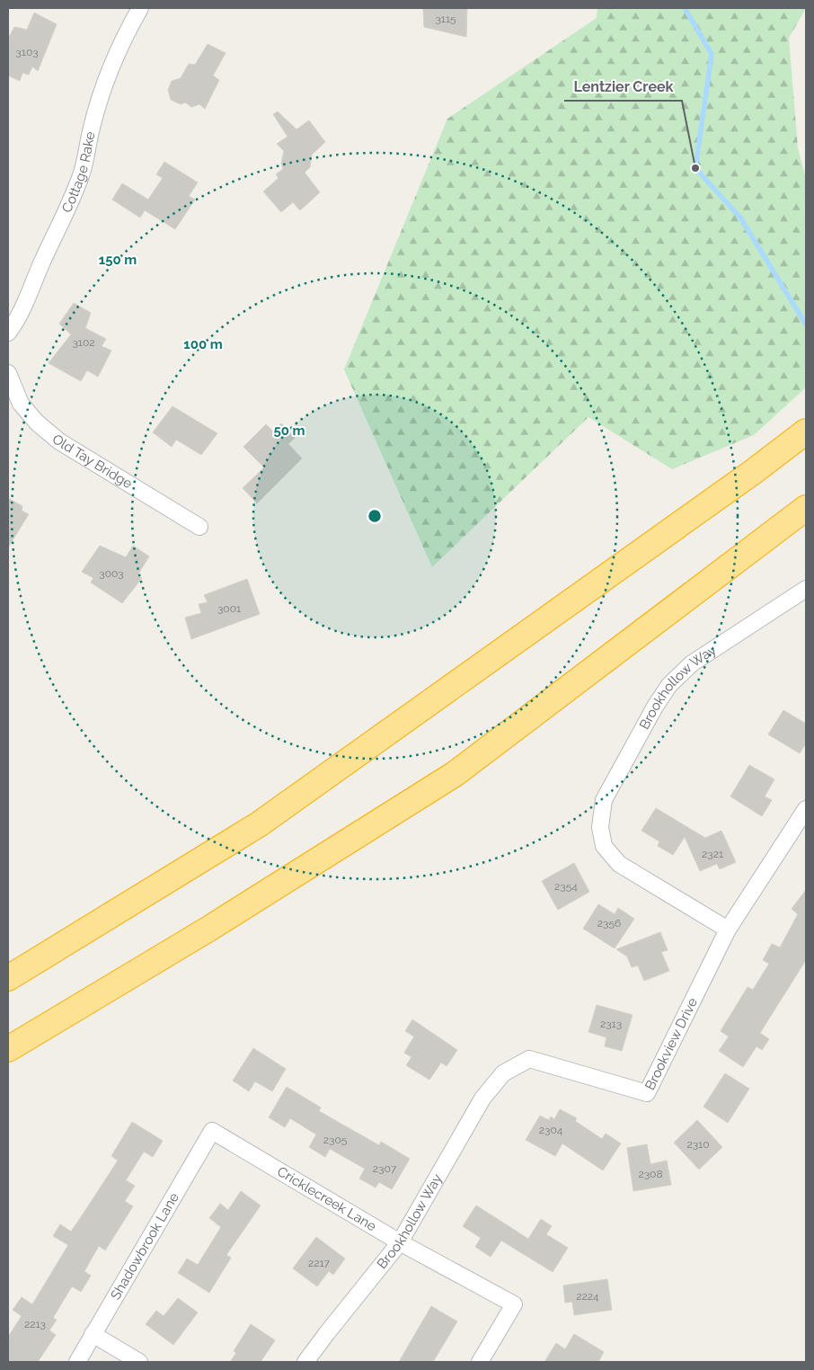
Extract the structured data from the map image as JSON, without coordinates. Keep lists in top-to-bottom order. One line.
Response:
{"streets":{"street":["Cottage Rake","Old Tay Bridge","Brookhollow Way","Brookview Drive","Cricklecreek Lane","Shadowbrook Lane"]},"crossings":[["Brookhollow Way","Brookview Drive"],["Brookhollow Way","Cricklecreek Lane"],["Cricklecreek Lane","Shadowbrook Lane"]],"places":["Lentzier Creek"],"house_numbers":["3115","3103","3102","3003","3001","2321","2354","2356","2313","2304","2305","2310","2307","2308","2217","2224","2213"],"rings":["150 m","100 m","50 m"]}
